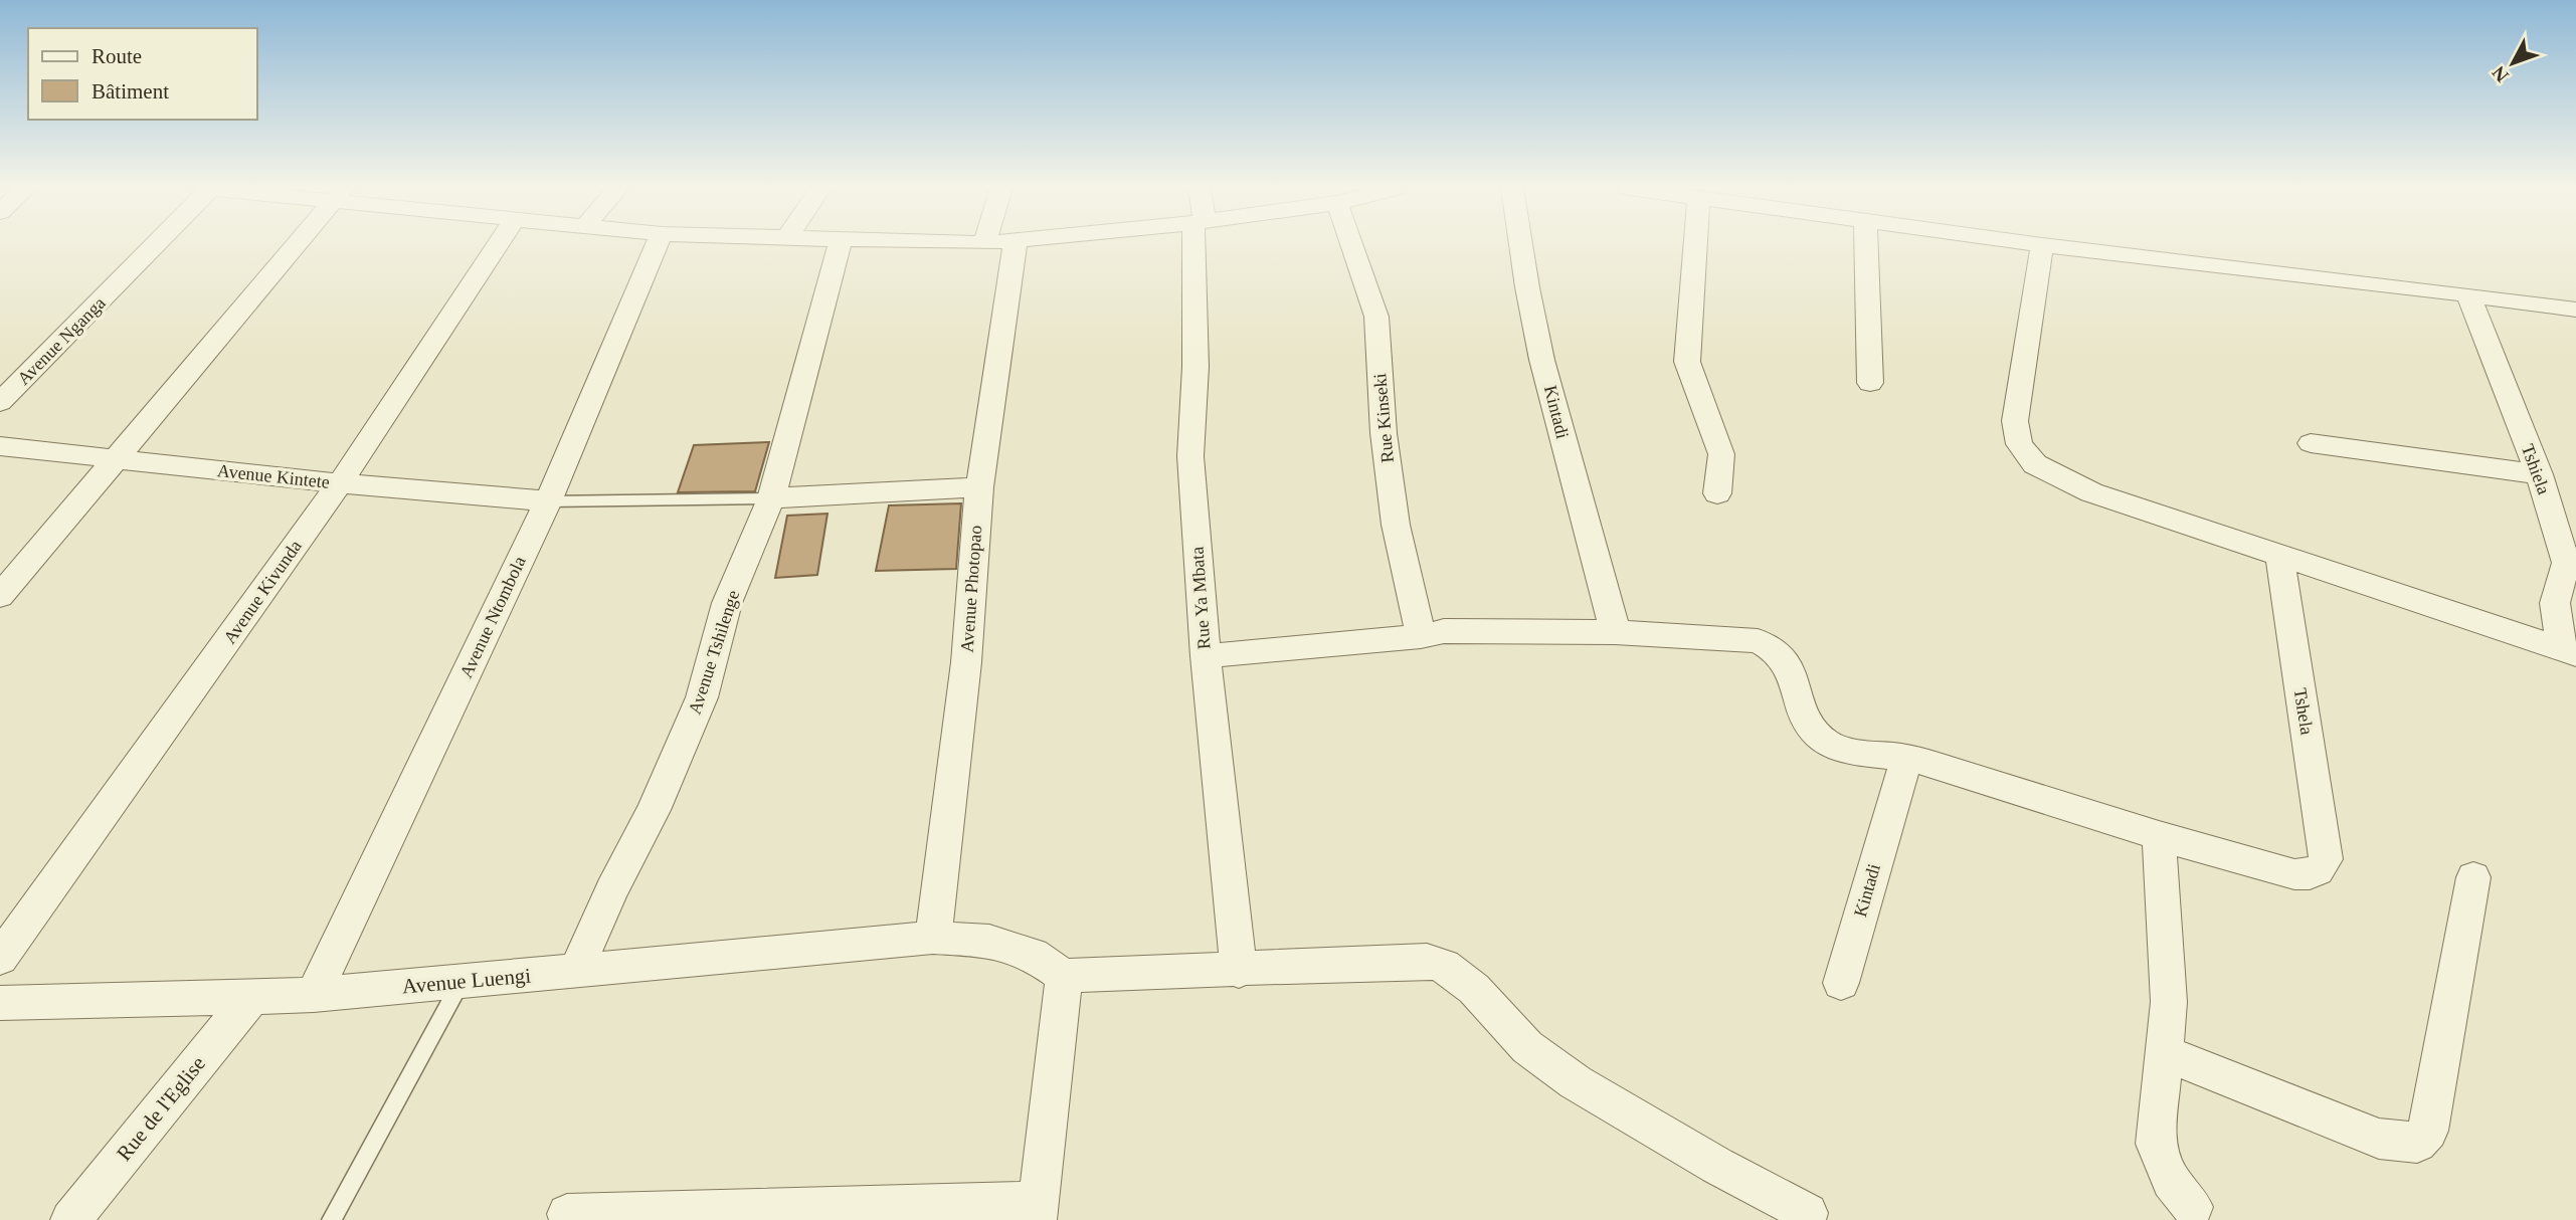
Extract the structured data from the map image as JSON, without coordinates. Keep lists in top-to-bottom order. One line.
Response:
{"streets":{"street":["Avenue Nganga","Kintadi","Rue Kinseki","Tshiela","Avenue Kintete","Avenue Photopao","Avenue Kivunda","Rue Ya Mbata","Avenue Ntombola","Avenue Tshilenge","Tshela","Avenue Luengi","Rue de l'Eglise"]},"crossings":[["Avenue Kintete","Avenue Kivunda"],["Avenue Kintete","Avenue Ntombola"],["Avenue Photopao","Avenue Luengi"],["Avenue Ntombola","Avenue Luengi"],["Avenue Tshilenge","Avenue Luengi"],["Avenue Luengi","Rue de l'Eglise"]],"legend":["Route","Bâtiment"],"north":"bottom left"}
